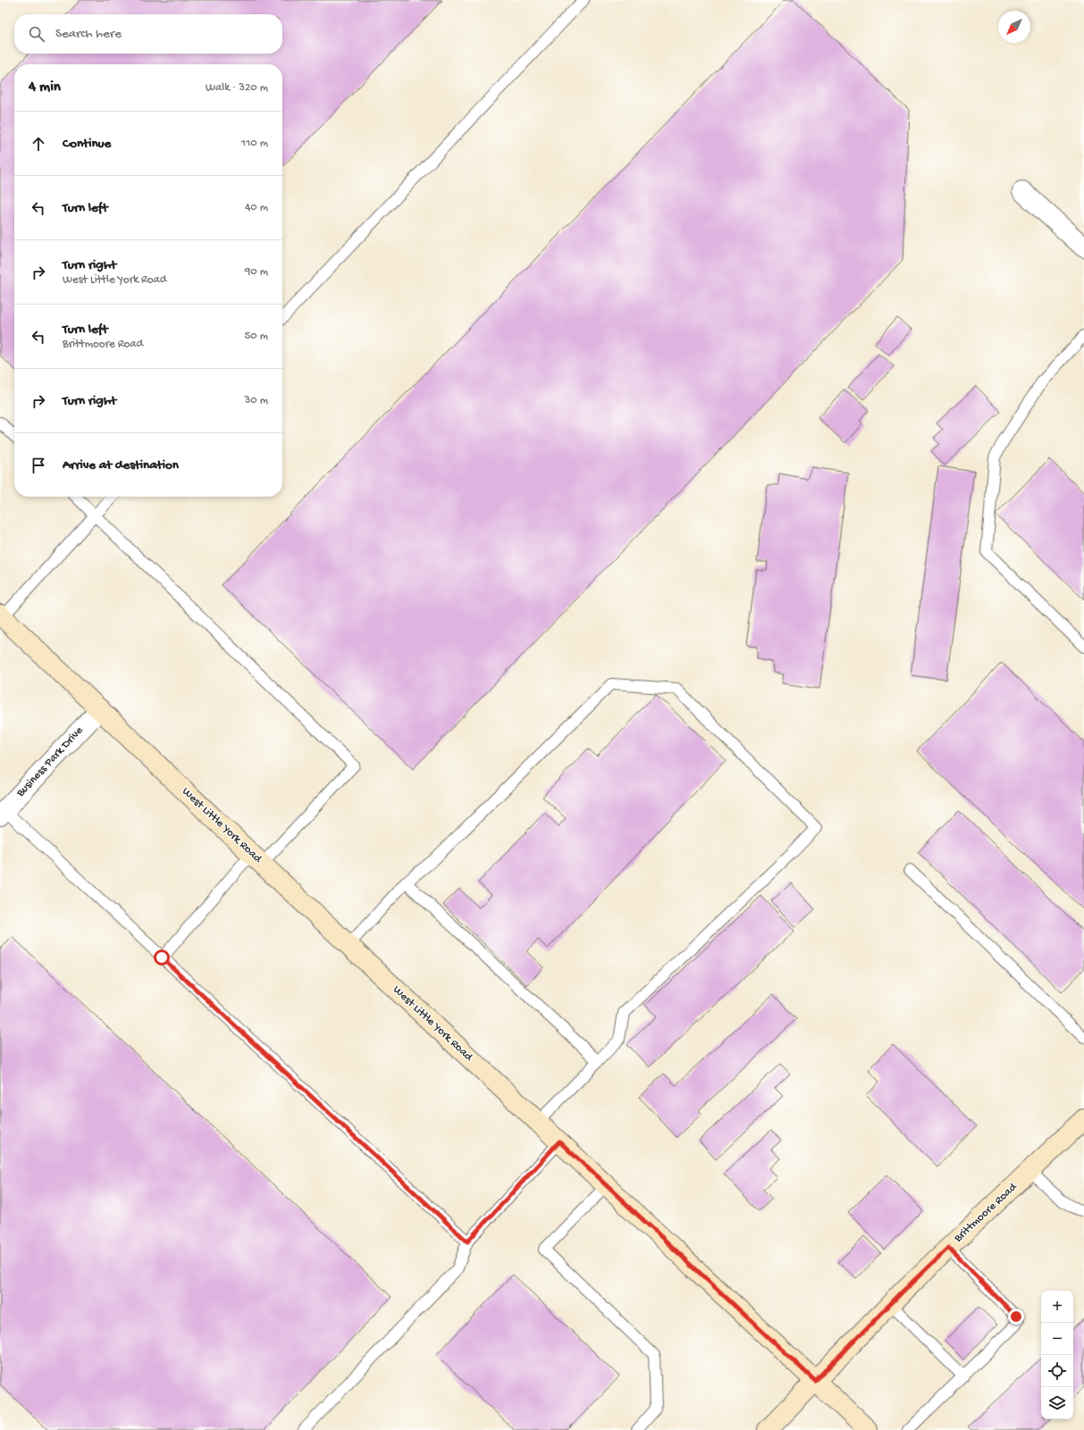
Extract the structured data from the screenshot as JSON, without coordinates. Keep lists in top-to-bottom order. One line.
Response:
{"streets":{"main road":["West Little York Road","Brittmoore Road"],"street":["Business Park Drive"]},"crossings":[["Business Park Drive","West Little York Road"],["West Little York Road","Brittmoore Road"]],"north":"bottom left","page":{"search":"Search here","heading":["4 min","Walk · 320 m"],"list":[["Continue","110 m"],["Turn left","40 m"],["Turn right","West Little York Road","90 m"],["Turn left","Brittmoore Road","50 m"],["Turn right","30 m"],"Arrive at destination"],"map_buttons":["+","−"]}}
